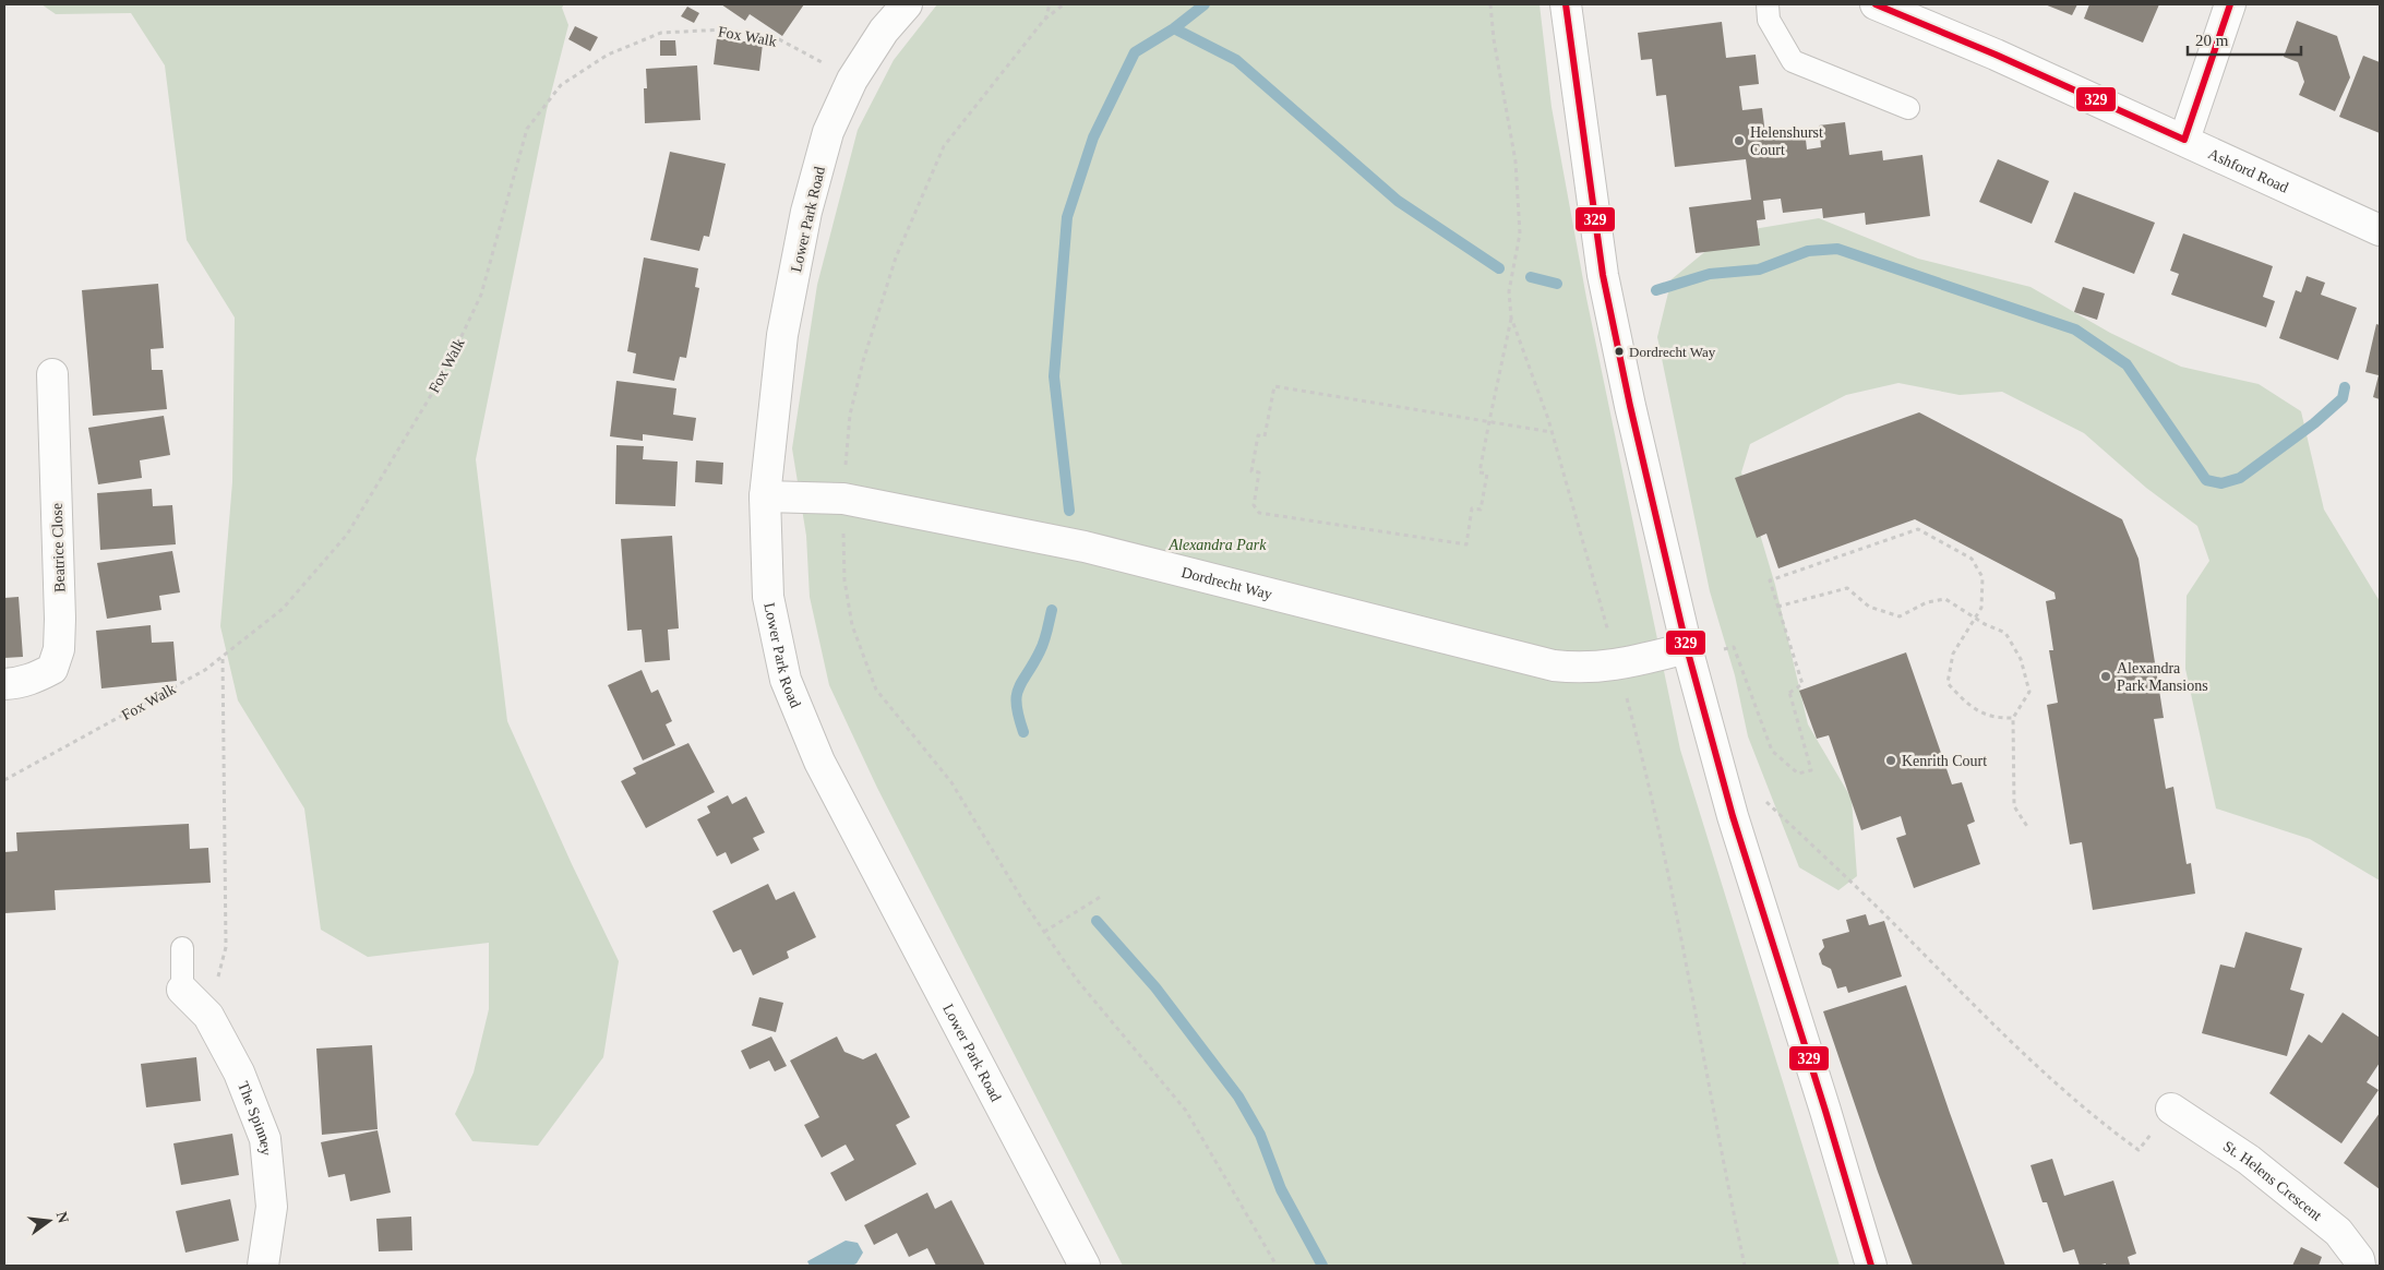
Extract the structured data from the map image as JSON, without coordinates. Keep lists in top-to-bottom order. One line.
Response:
{"streets":{"street":["Ashford Road","Lower Park Road","Beatrice Close","Dordrecht Way","The Spinney","St. Helens Crescent"],"path":["Fox Walk"]},"crossings":[["Fox Walk","Lower Park Road"],["Lower Park Road","Dordrecht Way"]],"parks":["Alexandra Park"],"places":["Helenshurst Court","Dordrecht Way","Alexandra Park Mansions","Kenrith Court"],"lines":["transit line 329"],"scale_bar":"20 m","north":"right"}
